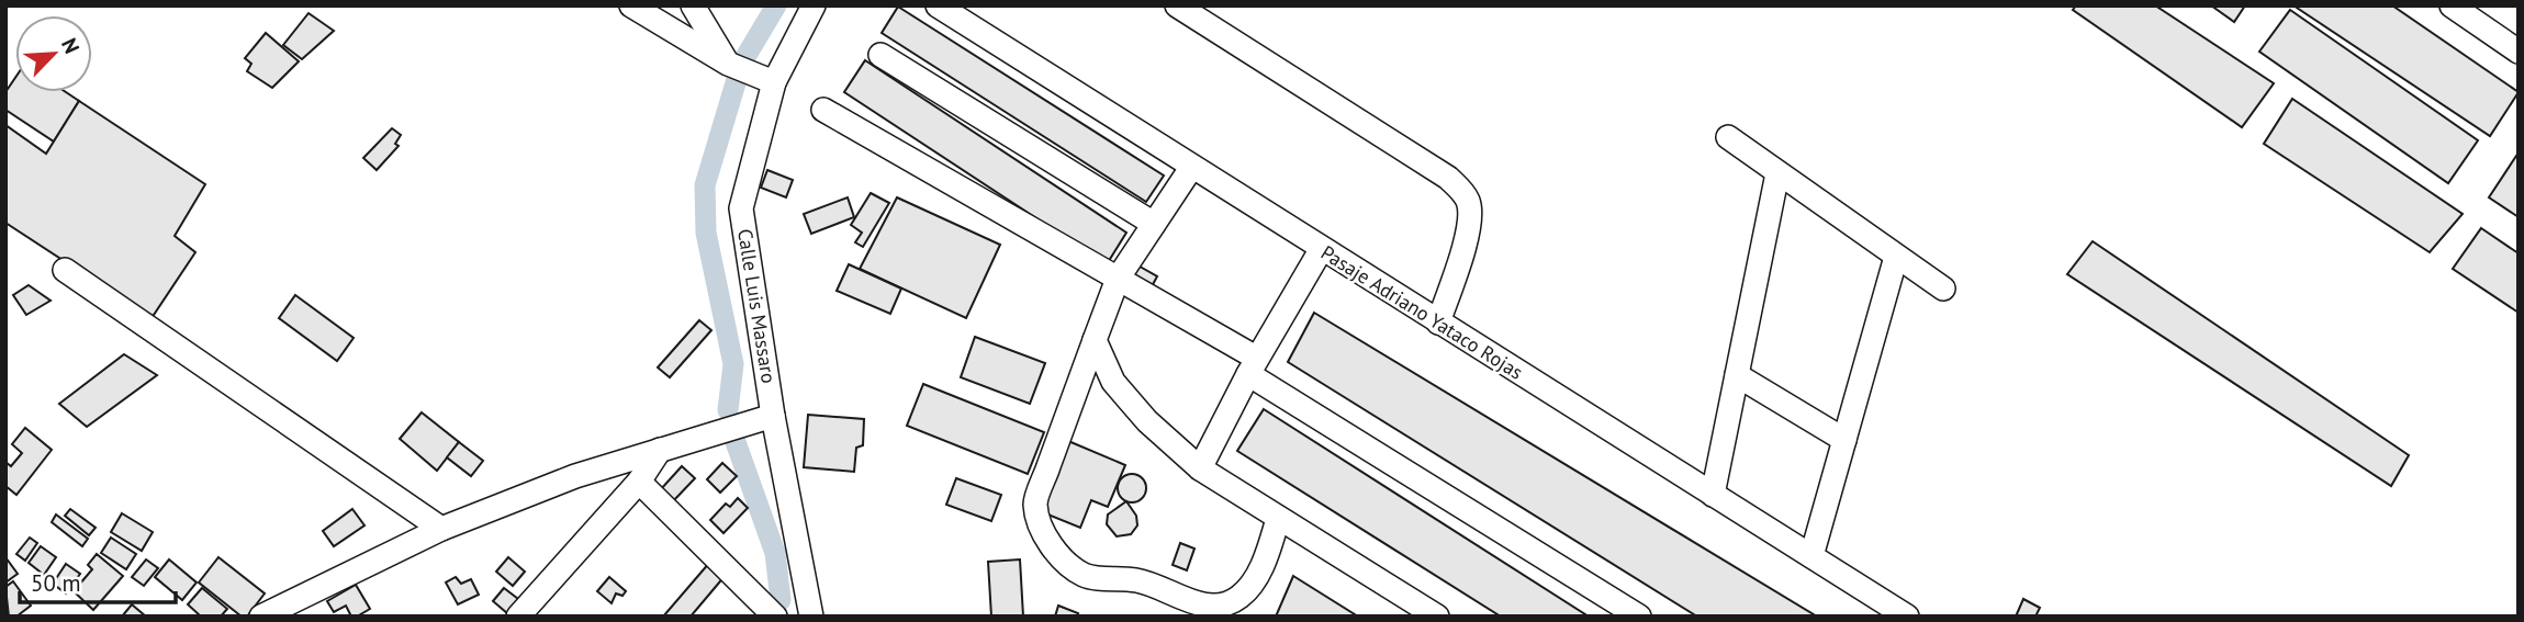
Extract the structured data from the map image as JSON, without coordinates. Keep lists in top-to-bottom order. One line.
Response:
{"streets":{"street":["Calle Luis Massaro","Pasaje Adriano Yataco Rojas"]},"scale_bar":"50 m","north":"top right"}
